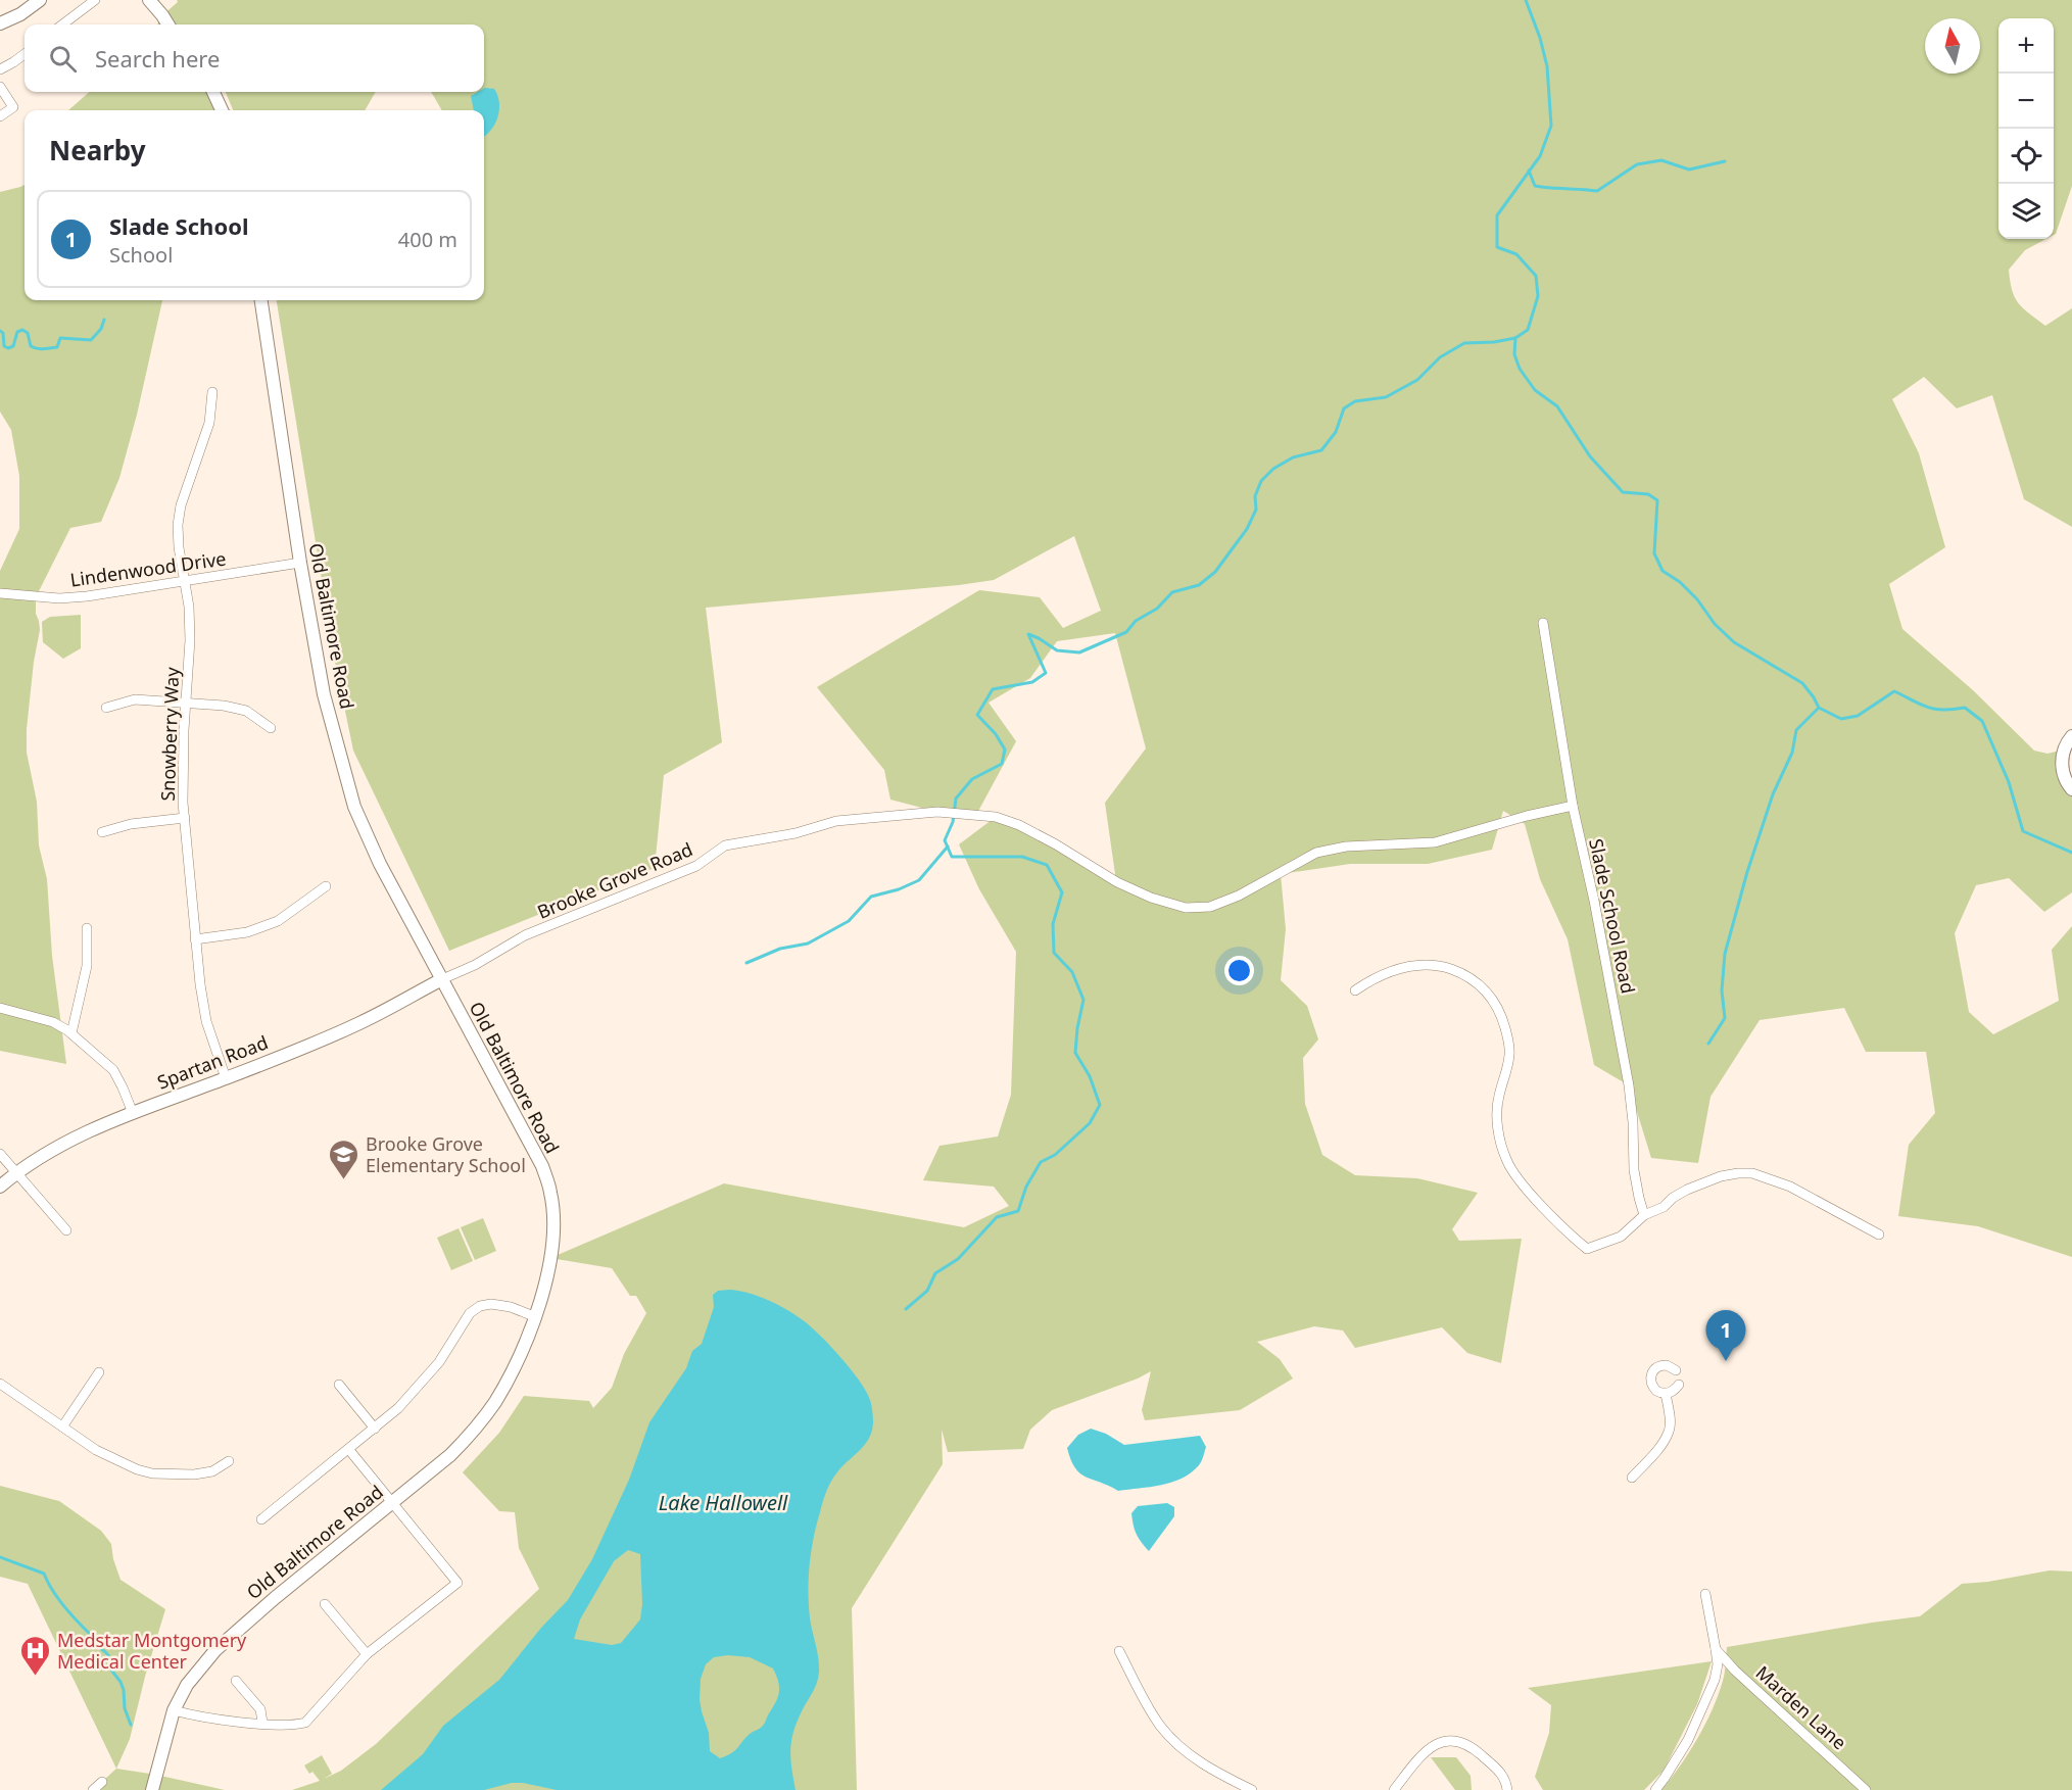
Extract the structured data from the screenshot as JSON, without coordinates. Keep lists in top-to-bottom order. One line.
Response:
{"streets":{"street":["Lindenwood Drive","Old Baltimore Road","Snowberry Way","Brooke Grove Road","Slade School Road","Spartan Road","Marden Lane"]},"crossings":[["Lindenwood Drive","Old Baltimore Road"],["Lindenwood Drive","Snowberry Way"],["Old Baltimore Road","Brooke Grove Road"],["Old Baltimore Road","Spartan Road"],["Snowberry Way","Spartan Road"],["Brooke Grove Road","Slade School Road"],["Brooke Grove Road","Spartan Road"]],"water":["Lake Hallowell"],"places":{"school or university":["Brooke Grove Elementary School"],"hospital":["Medstar Montgomery Medical Center"]},"north":"top","page":{"map_buttons":["+","−"],"search":"Search here","heading":"Nearby","list":[{"mark":"1","name":"Slade School","note":"School","value":"400 m"}],"pins":"1"}}
